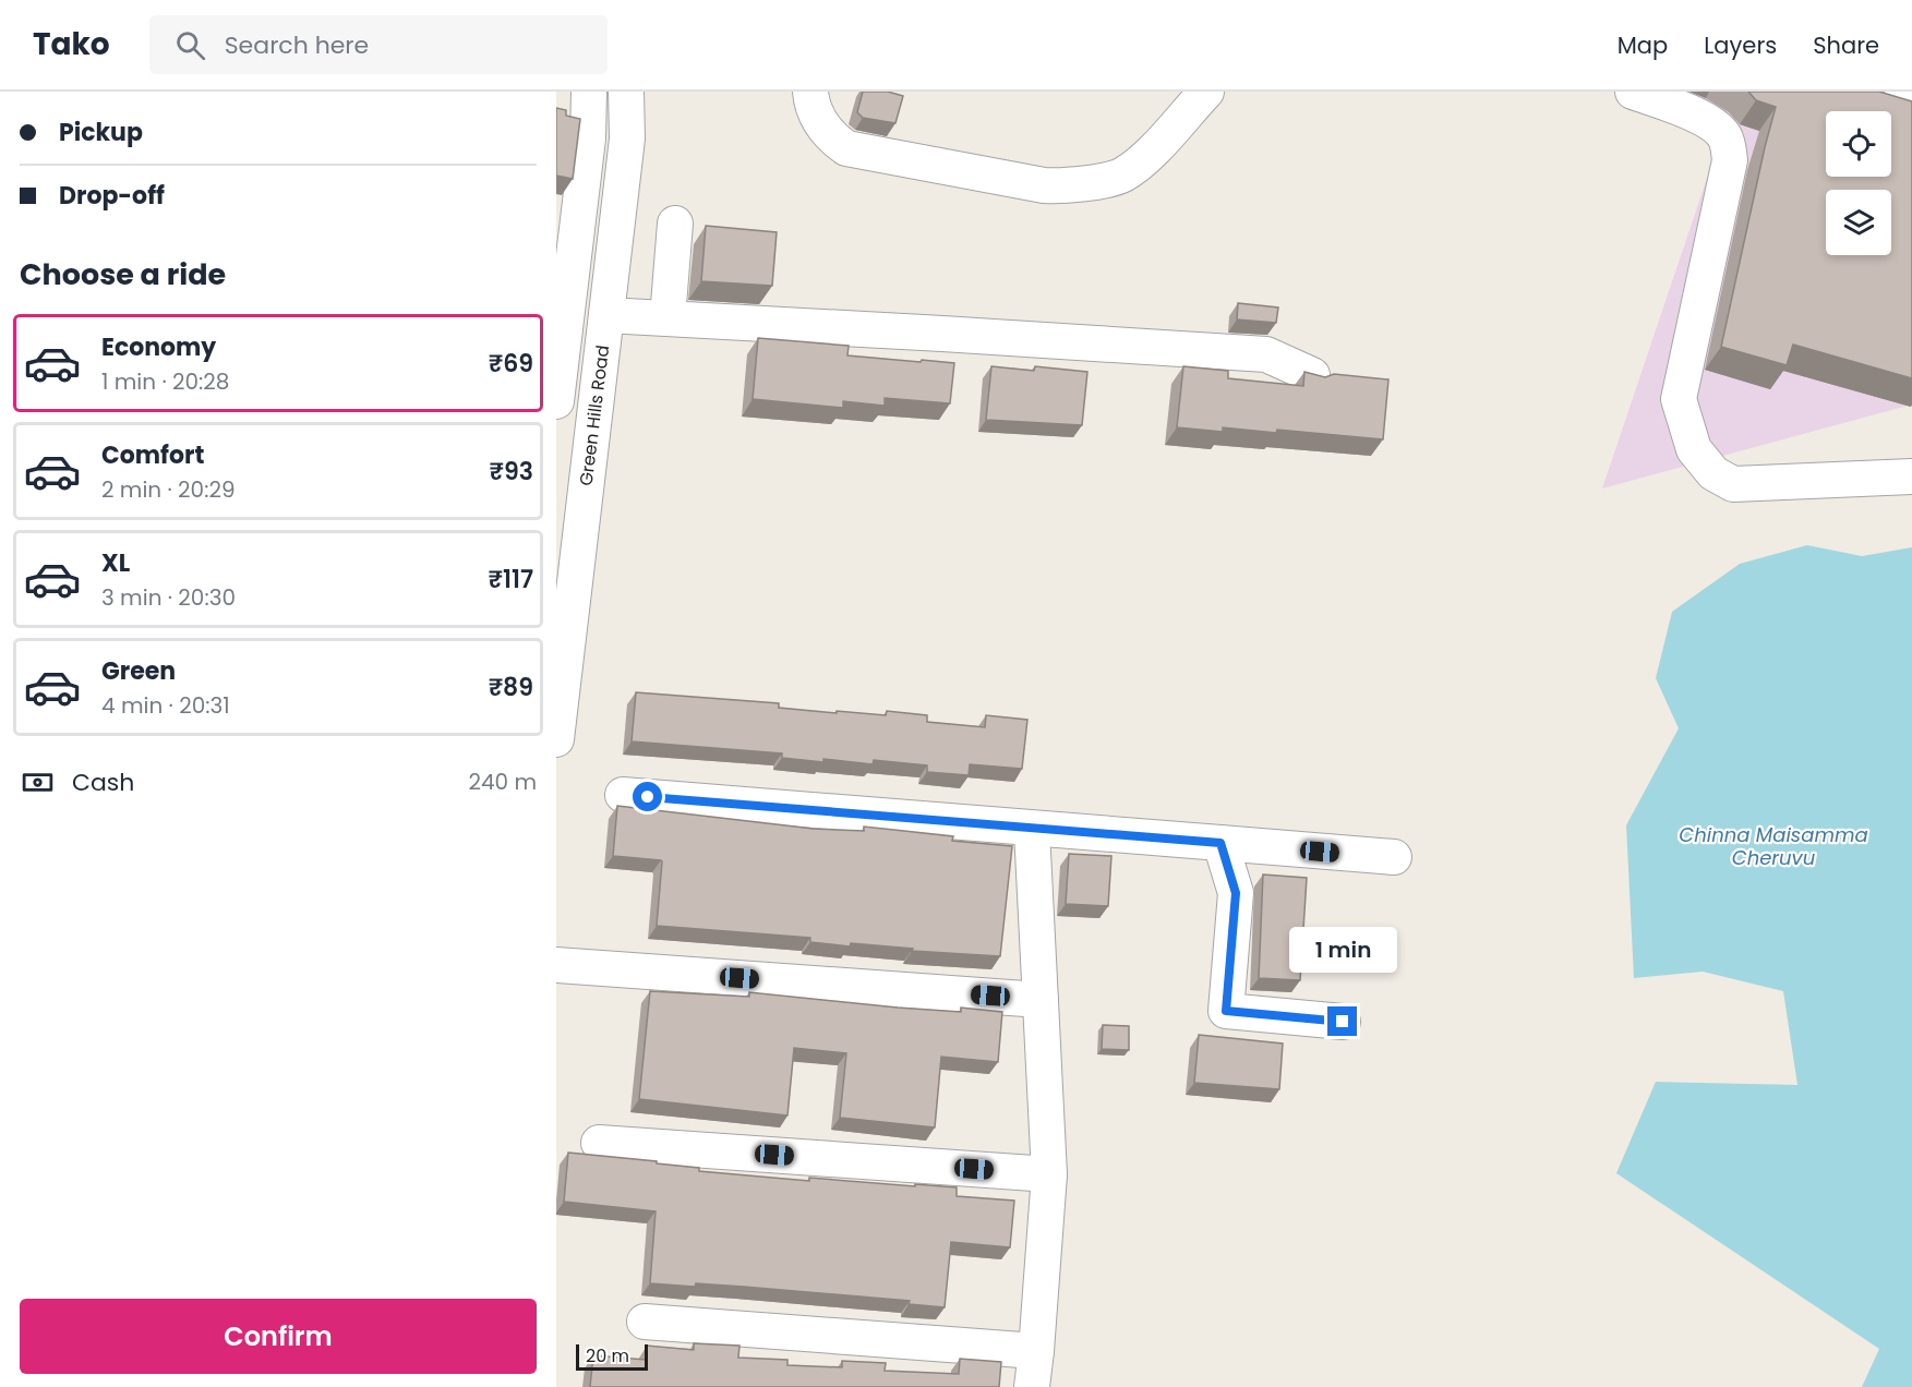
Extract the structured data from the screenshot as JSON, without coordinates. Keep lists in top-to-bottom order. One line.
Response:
{"streets":{"street":["Green Hills Road"]},"water":["Chinna Maisamma Cheruvu"],"scale_bar":"20 m","page":{"header":"Tako","search":"Search here","nav":["Map","Layers","Share"],"banner":["Pickup","Drop-off"],"heading":"Choose a ride","list":[{"name":"Economy","note":"1 min · 20:28","value":"₹69"},{"name":"Comfort","note":"2 min · 20:29","value":"₹93"},{"name":"XL","note":"3 min · 20:30","value":"₹117"},{"name":"Green","note":"4 min · 20:31","value":"₹89"}],"pay":["Cash","240 m"],"bubble":"1 min","buttons":"Confirm","scale":"20 m"}}
